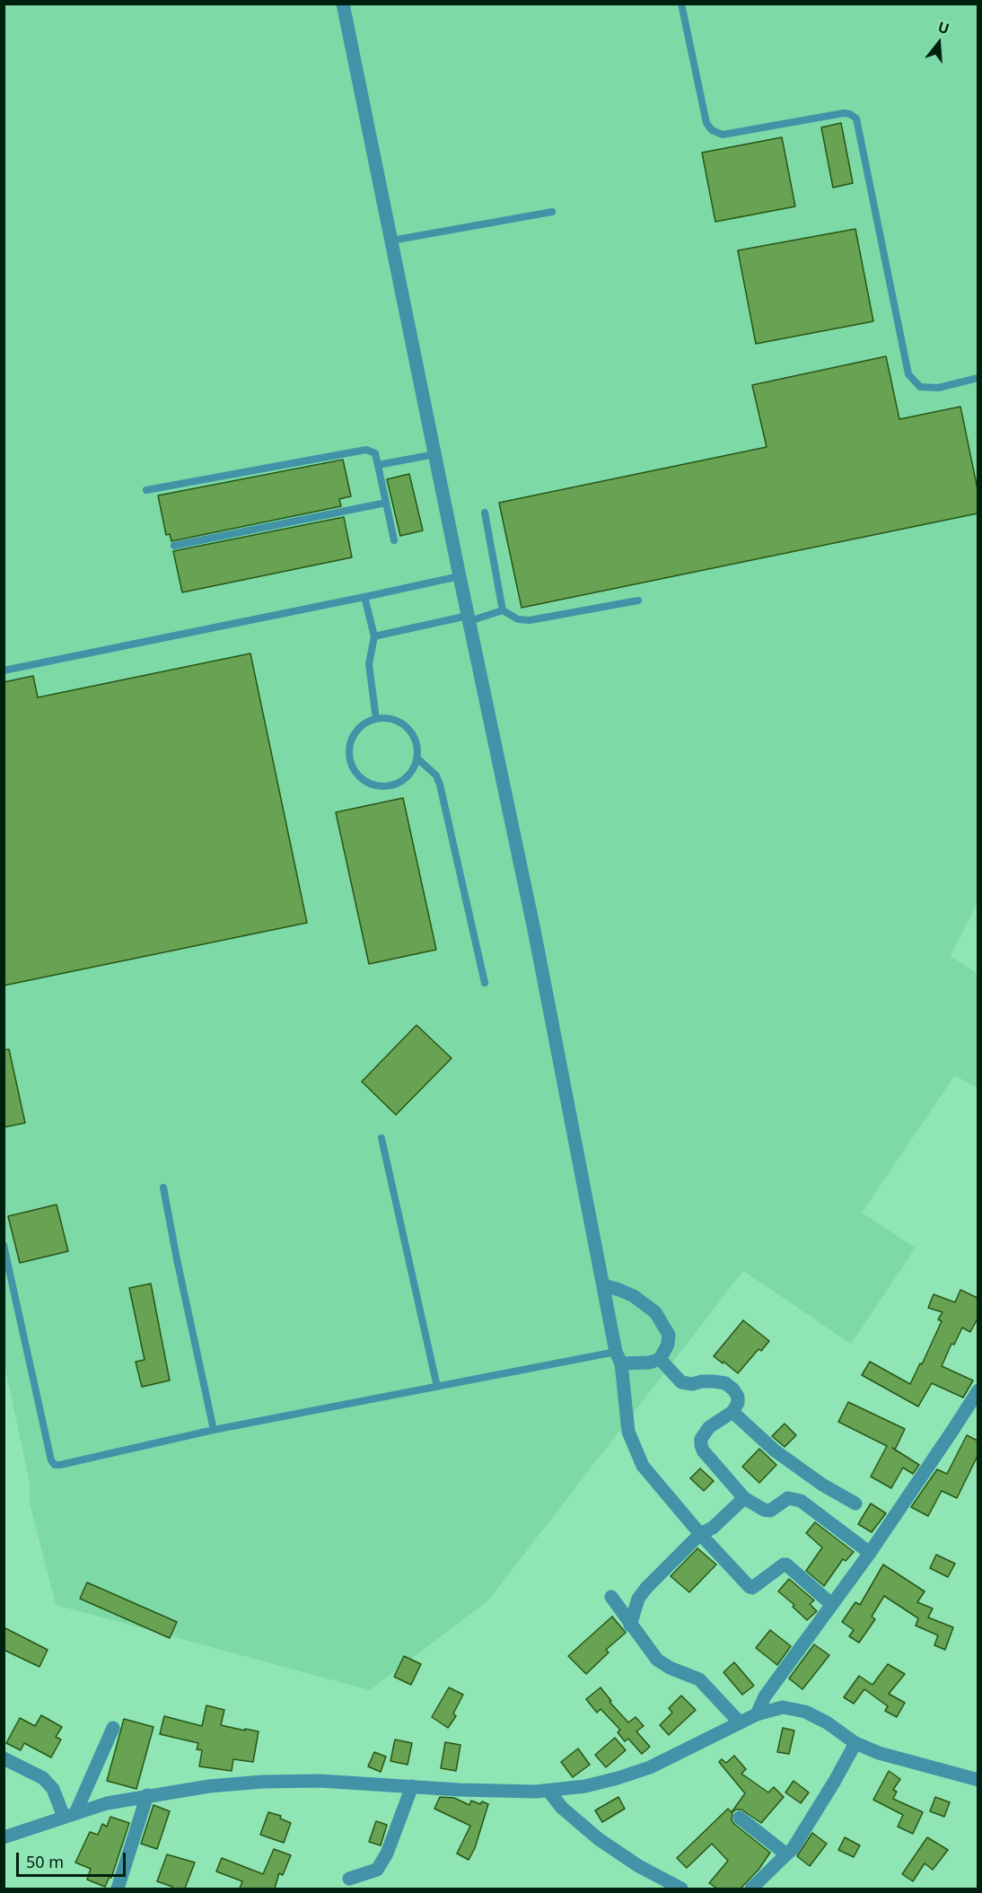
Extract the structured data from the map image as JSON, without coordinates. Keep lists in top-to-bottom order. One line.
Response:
{"scale_bar":"50 m","north":"top"}
